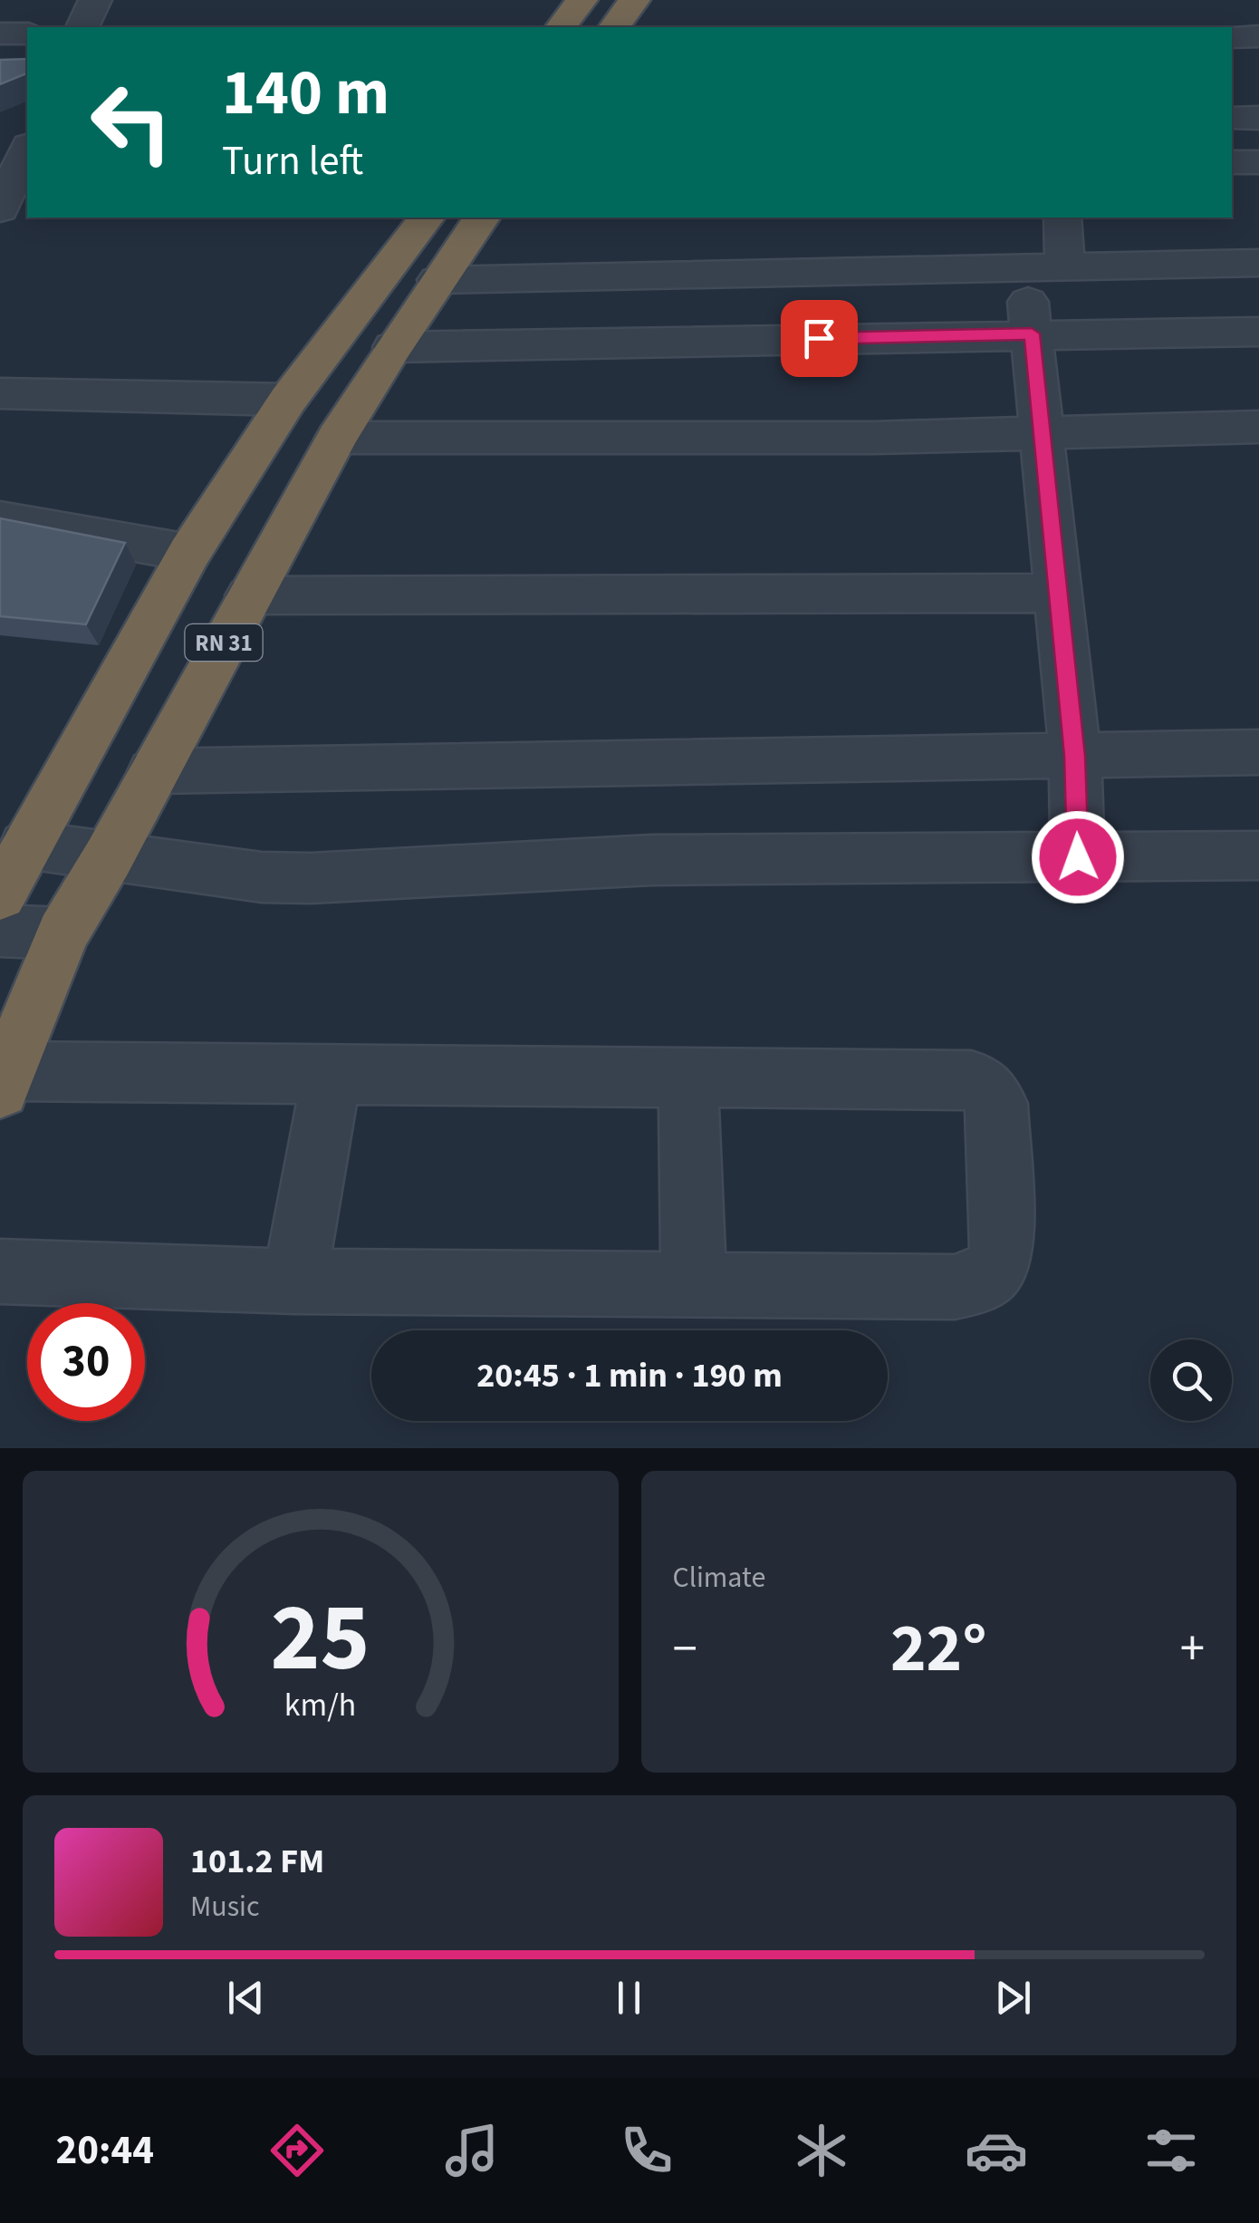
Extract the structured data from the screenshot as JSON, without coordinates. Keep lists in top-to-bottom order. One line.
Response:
{"streets":{"highway":["RN 31"]},"page":{"turn":["140 m","Turn left"],"limit":"30","trip":"20:45 · 1 min · 190 m","tile":"Climate","heat":["−","22°","+"],"song":["101.2 FM","Music"],"tabs":"20:44","gauge":["25","km/h"]}}
